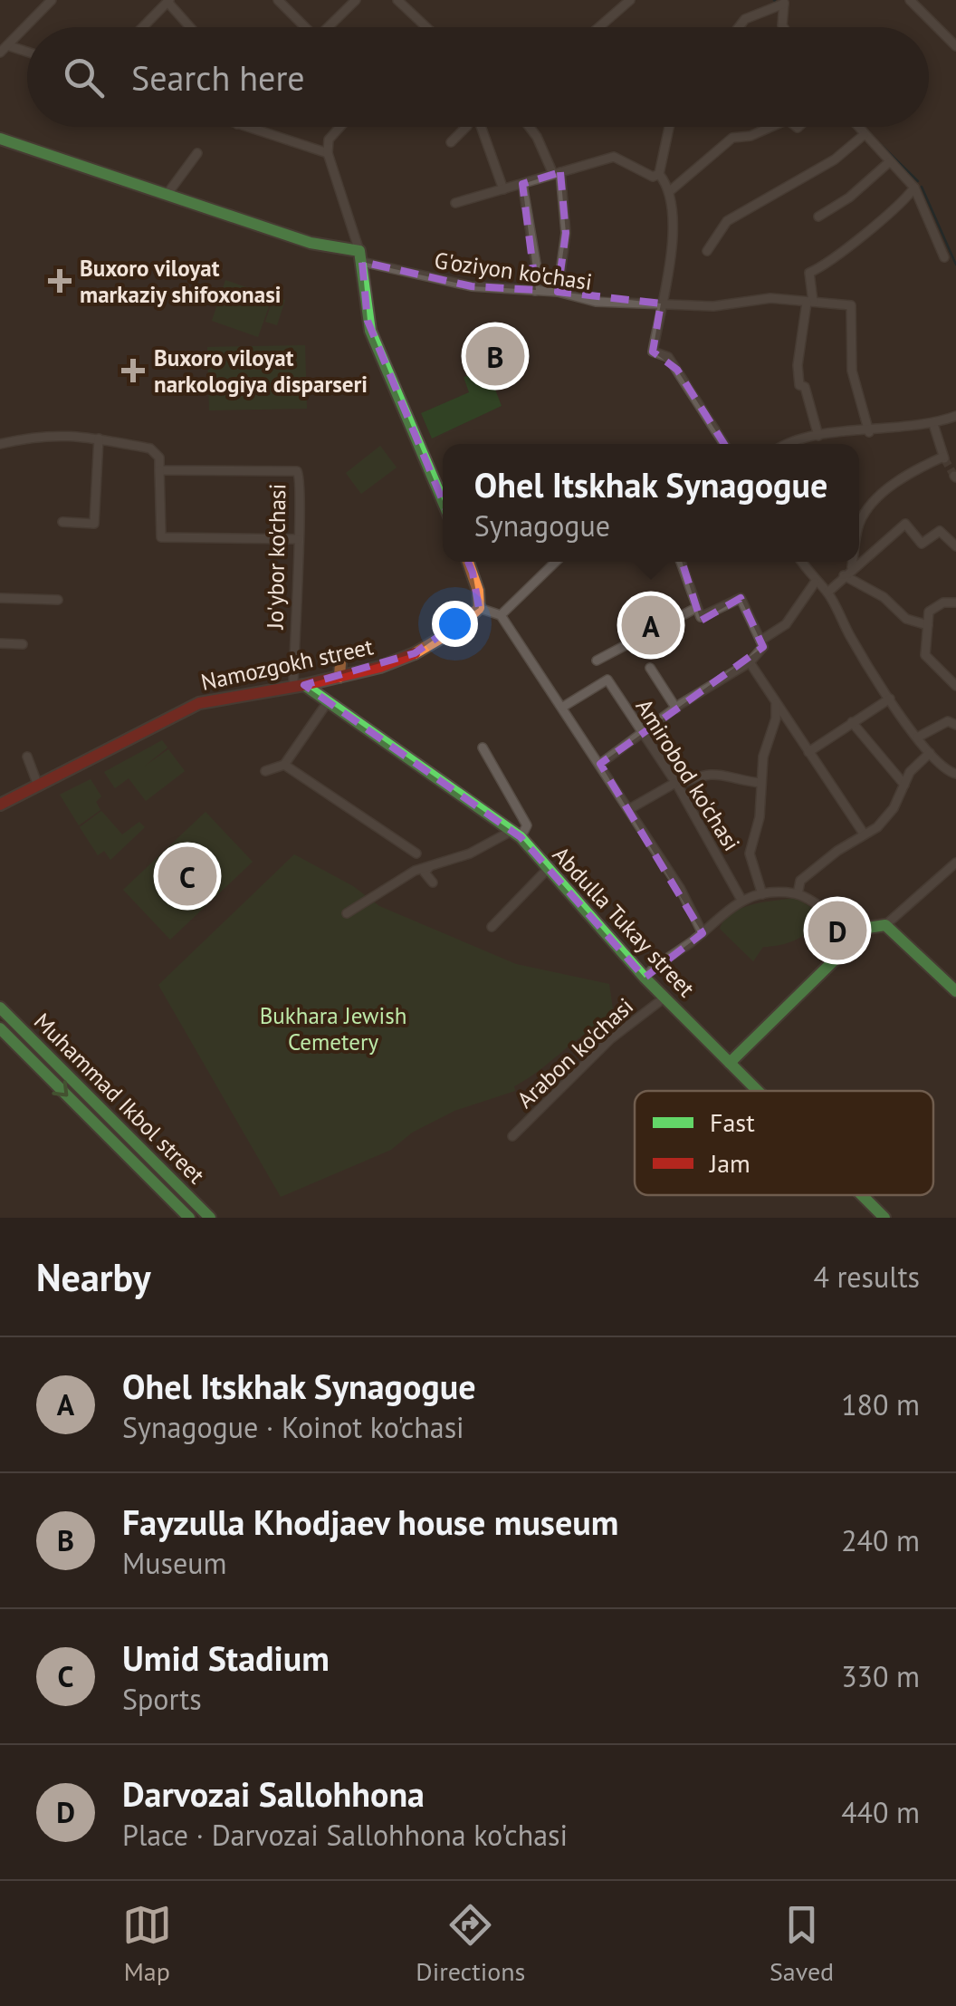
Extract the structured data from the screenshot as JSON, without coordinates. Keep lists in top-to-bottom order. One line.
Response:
{"streets":{"street":["G'oziyon ko'chasi","Jo'ybor ko'chasi","Namozgokh street","Amirobod ko'chasi","Abdulla Tukay street","Arabon ko'chasi","Muhammad Ikbol street"]},"crossings":[["Jo'ybor ko'chasi","Namozgokh street"],["Jo'ybor ko'chasi","Abdulla Tukay street"],["Namozgokh street","Abdulla Tukay street"],["Abdulla Tukay street","Arabon ko'chasi"]],"parks":["Bukhara Jewish Cemetery"],"places":{"health":["Buxoro viloyat markaziy shifoxonasi","Buxoro viloyat narkologiya disparseri"]},"legend":["Fast","Jam"],"page":{"search":"Search here","pins":["B","A","C","D"],"popup":["Ohel Itskhak Synagogue","Synagogue"],"heading":["Nearby","4 results"],"list":[{"mark":"A","name":"Ohel Itskhak Synagogue","note":"Synagogue · Koinot ko'chasi","value":"180 m"},{"mark":"B","name":"Fayzulla Khodjaev house museum","note":"Museum","value":"240 m"},{"mark":"C","name":"Umid Stadium","note":"Sports","value":"330 m"},{"mark":"D","name":"Darvozai Sallohhona","note":"Place · Darvozai Sallohhona ko'chasi","value":"440 m"}],"nav":["Map","Directions","Saved"]}}
